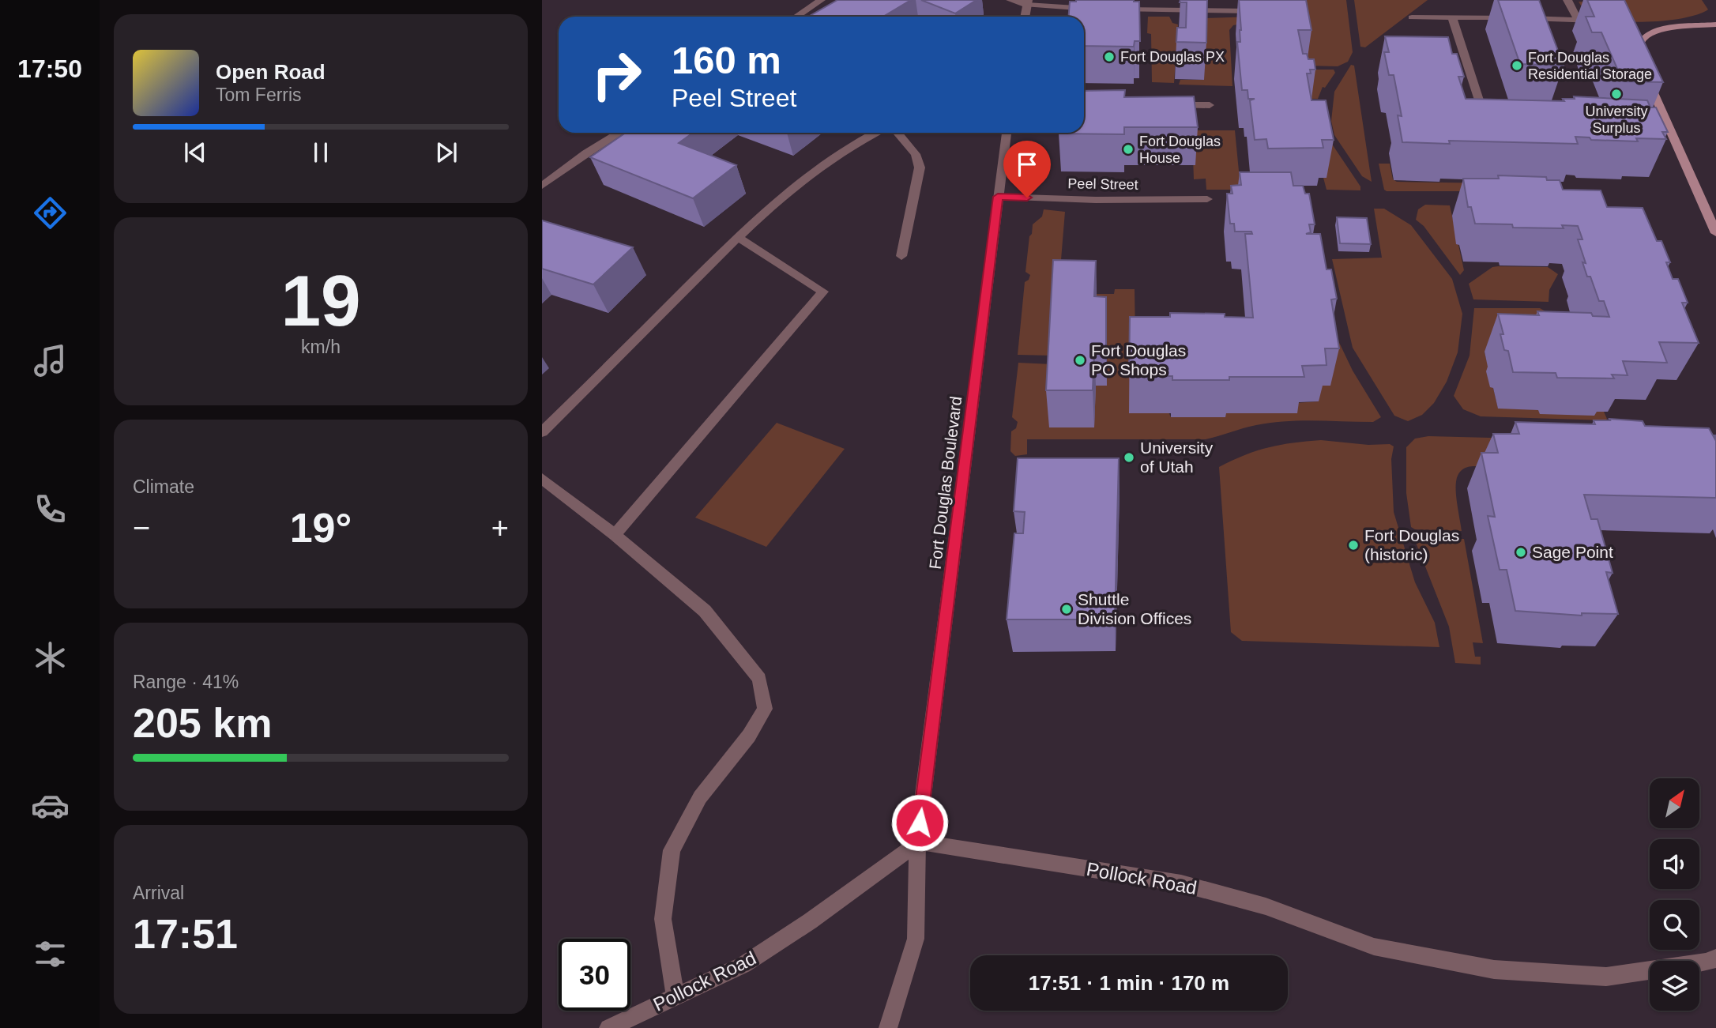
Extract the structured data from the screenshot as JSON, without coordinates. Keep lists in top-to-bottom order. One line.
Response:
{"streets":{"street":["Peel Street","Fort Douglas Boulevard","Pollock Road"]},"crossings":[["Peel Street","Fort Douglas Boulevard"],["Fort Douglas Boulevard","Pollock Road"]],"places":["Fort Douglas PX","Fort Douglas Residential Storage","University Surplus","Fort Douglas House","Fort Douglas PO Shops","University of Utah","Fort Douglas (historic)","Sage Point","Shuttle Division Offices"],"north":"top right","page":{"tabs":"17:50","turn":["160 m","Peel Street"],"song":["Open Road","Tom Ferris"],"tile":[["19","km/h"],"Climate",["Range · 41%","205 km"],["Arrival","17:51"]],"heat":["−","19°","+"],"limit":"30","trip":"17:51 · 1 min · 170 m"}}
